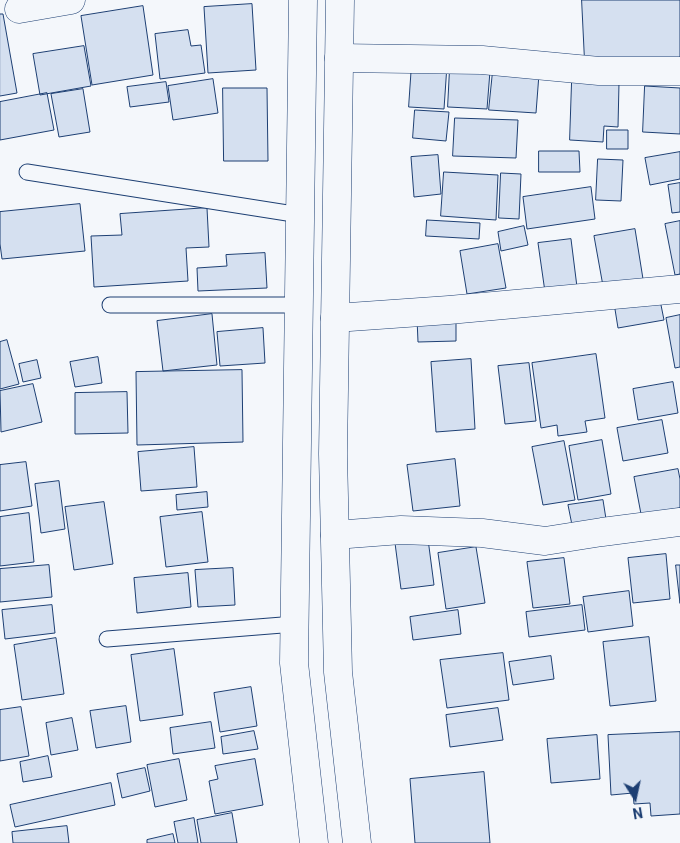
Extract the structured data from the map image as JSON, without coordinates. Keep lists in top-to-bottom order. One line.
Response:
{"north":"bottom"}
